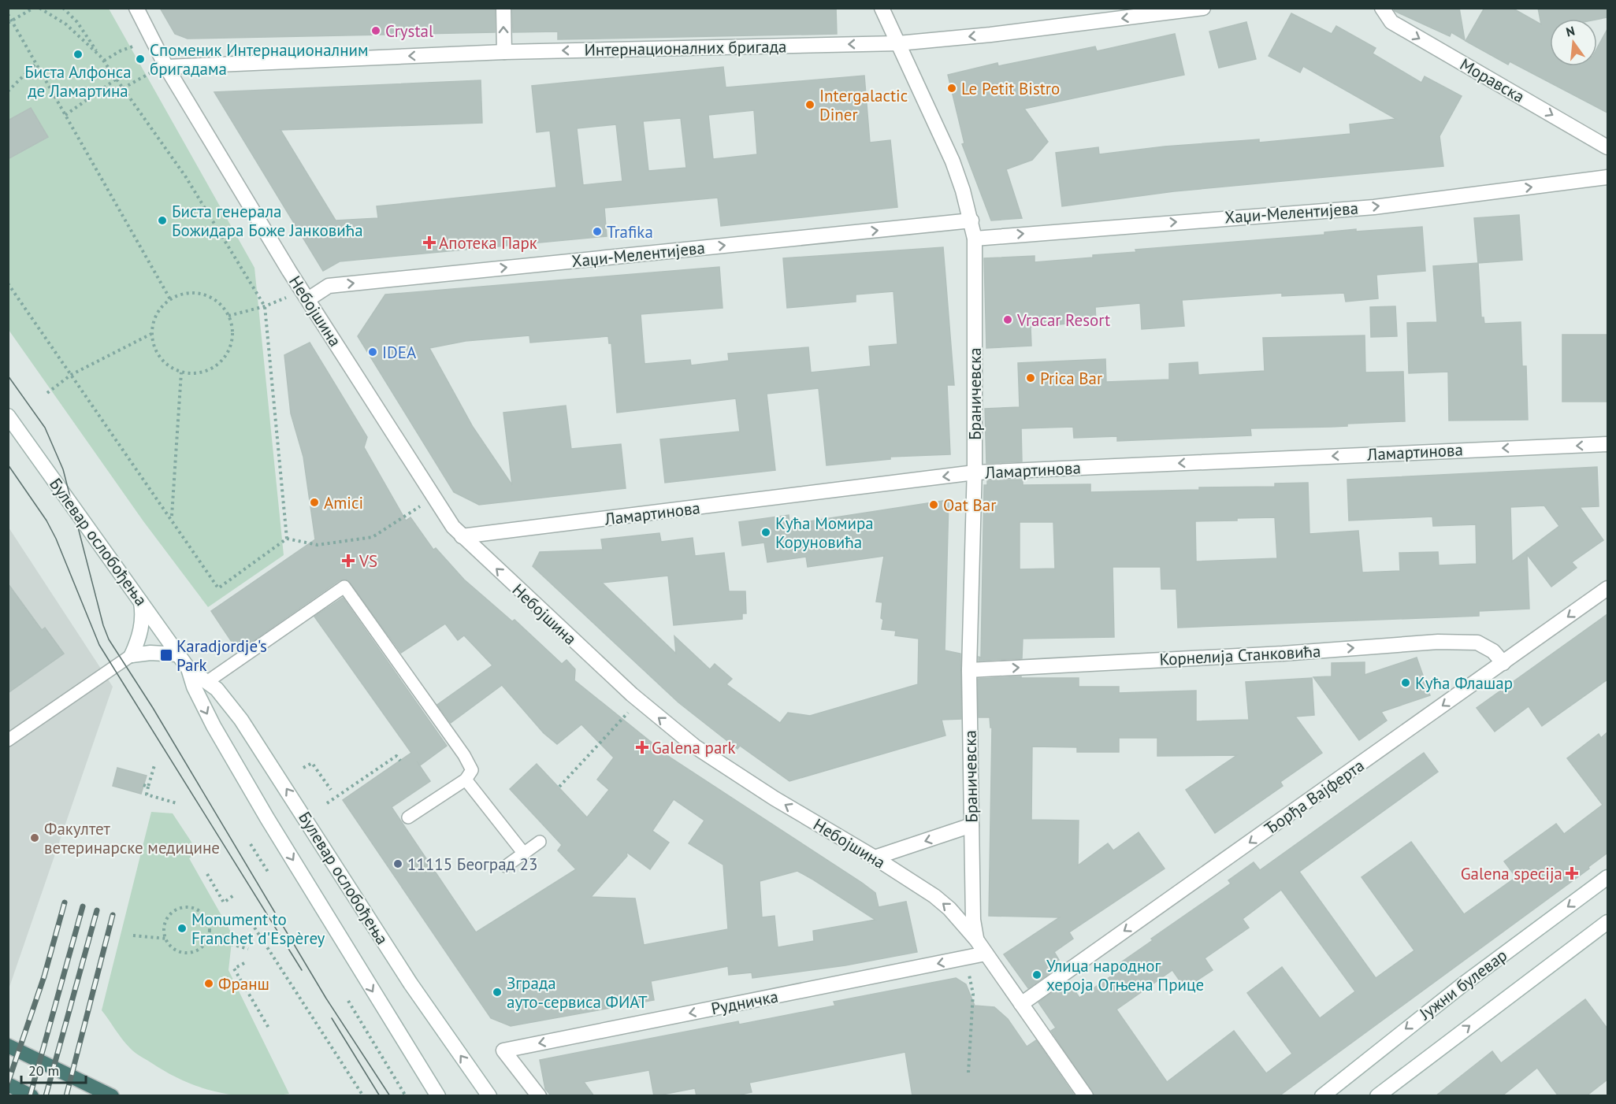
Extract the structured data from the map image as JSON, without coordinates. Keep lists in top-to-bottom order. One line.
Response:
{"streets":{"street":["Интернационалних бригада","Моравска","Хаџи-Мелентијева","Небојшина","Браничевска","Ламартинова","Булевар ослобођења","Корнелија Станковића","Ђорђа Вајферта","Јужни булевар","Рудничка"]},"crossings":[["Интернационалних бригада","Небојшина"],["Интернационалних бригада","Браничевска"],["Хаџи-Мелентијева","Небојшина"],["Хаџи-Мелентијева","Браничевска"],["Небојшина","Браничевска"],["Небојшина","Ламартинова"],["Небојшина","Ђорђа Вајферта"],["Небојшина","Рудничка"],["Браничевска","Ламартинова"],["Браничевска","Корнелија Станковића"],["Корнелија Станковића","Ђорђа Вајферта"]],"one_way":["Интернационалних бригада","Моравска","Хаџи-Мелентијева","Небојшина","Ламартинова","Корнелија Станковића","Ђорђа Вајферта","Рудничка"],"places":{"other":["Crystal","Биста Алфонса де Ламартина","Споменик Интернационалним бригадама","Le Petit Bistro","Intergalactic Diner","Биста генерала Божидара Боже Јанковића","Trafika","Vracar Resort","IDEA","Prica Bar","Amici","Oat Bar","Кућа Момира Коруновића","Кућа Флашар","Факултет ветеринарске медицине","11115 Београд 23","Monument to Franchet d'Espèrey","Улица народног хероја Огњена Прице","Франш","Зграда ауто-сервиса ФИАТ"],"health":["Апотека Парк","VS","Galena park","Galena specija"],"transit":["Karadjordje's Park"]},"scale_bar":"20 m","north":"top"}
